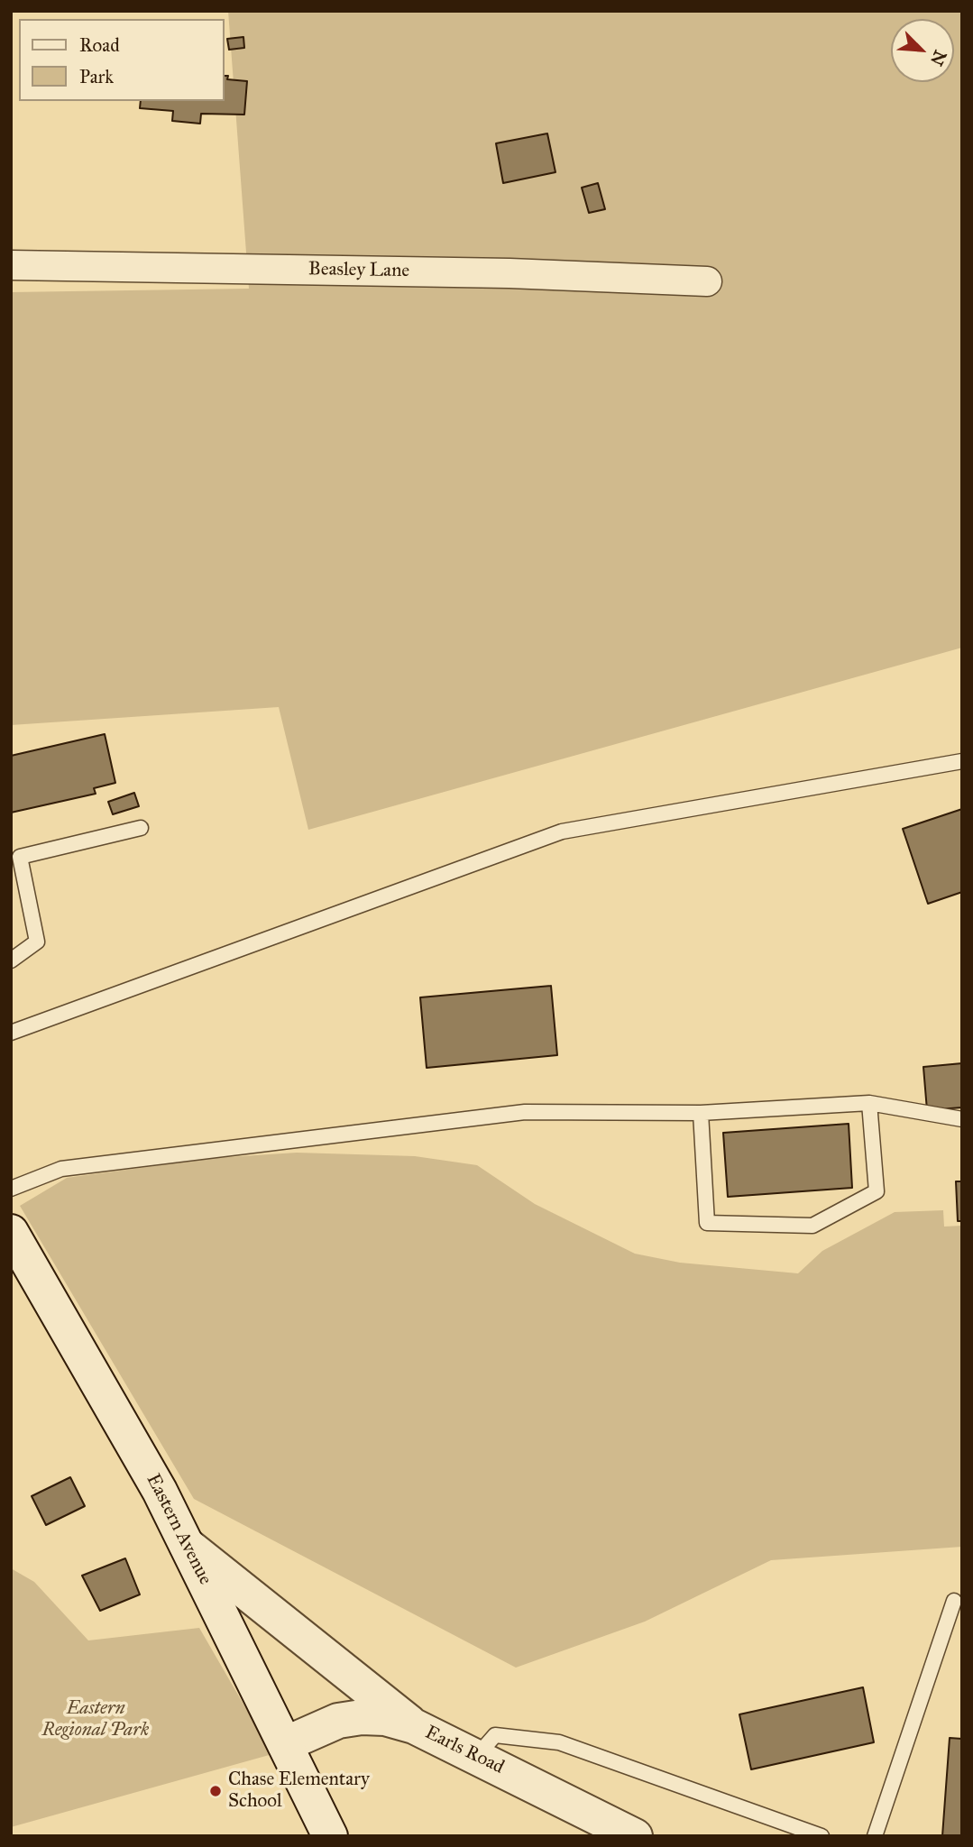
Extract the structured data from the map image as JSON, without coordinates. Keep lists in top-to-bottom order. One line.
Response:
{"streets":{"main road":["Eastern Avenue","Earls Road"],"street":["Beasley Lane"]},"crossings":[["Eastern Avenue","Earls Road"]],"parks":["Eastern Regional Park"],"places":["Chase Elementary School"],"legend":["Road","Park"],"north":"bottom right"}
